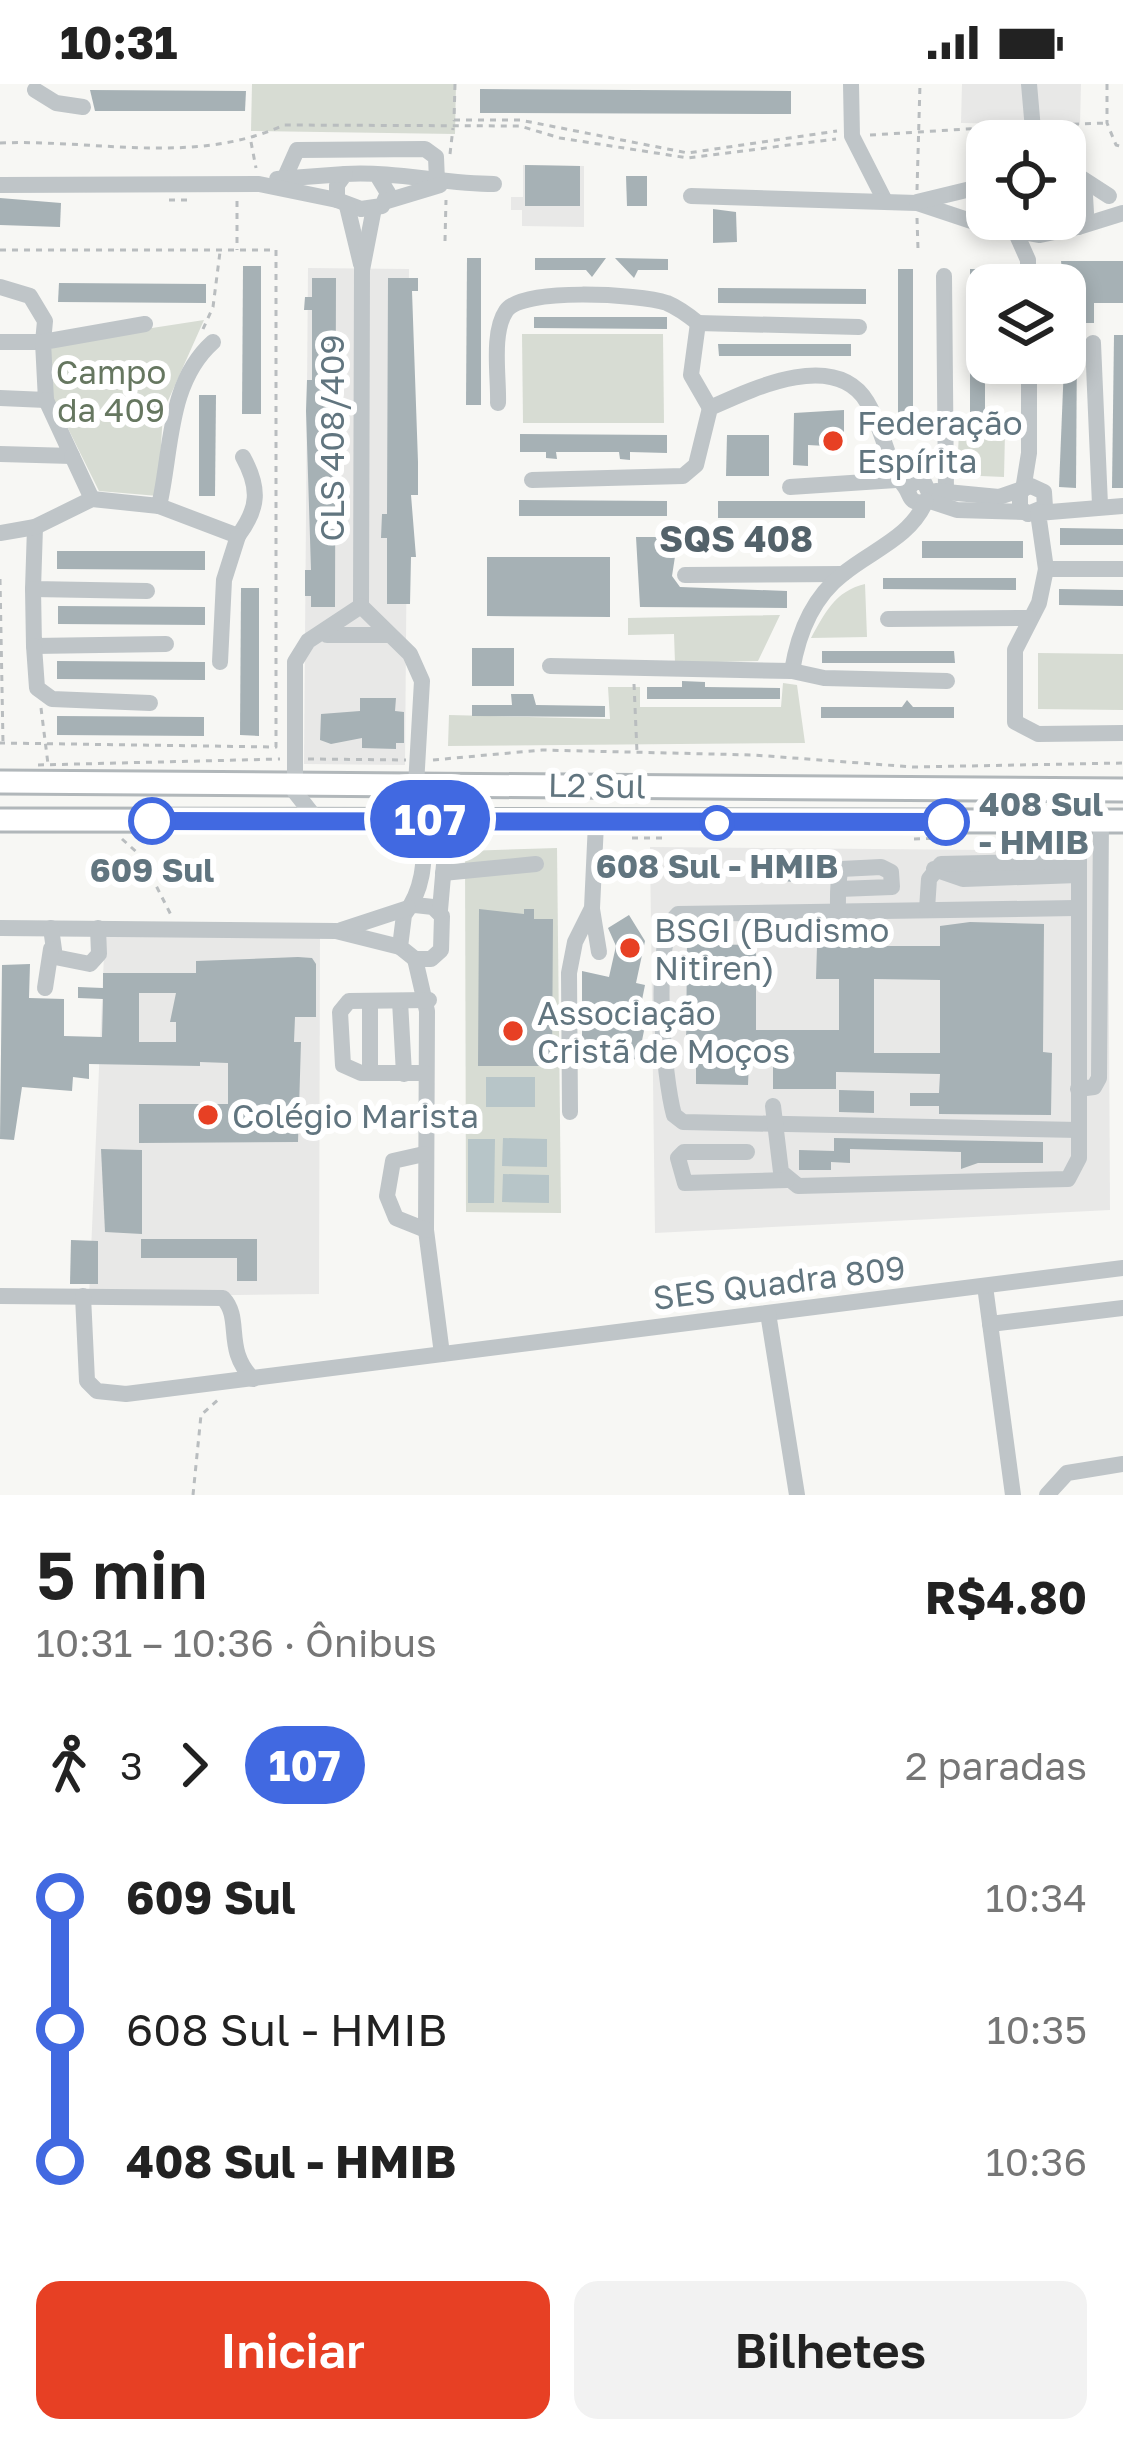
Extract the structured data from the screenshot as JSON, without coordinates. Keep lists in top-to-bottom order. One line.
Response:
{"streets":{"main road":["L2 Sul"],"street":["CLS 408/409","SES Quadra 809"]},"districts":["SQS 408"],"parks":["Campo da 409"],"places":["Federação Espírita","609 Sul","408 Sul - HMIB","608 Sul - HMIB","BSGI (Budismo Nitiren)","Associação Cristã de Moços","Colégio Marista"],"lines":["bus line 107"],"page":{"status":"10:31","on_map":"107","heading":["5 min","10:31 – 10:36 · Ônibus","R$4.80"],"legs":["3","107","2 paradas"],"list":[{"name":"609 Sul","value":"10:34"},{"name":"608 Sul - HMIB","value":"10:35"},{"name":"408 Sul - HMIB","value":"10:36"}],"buttons":["Iniciar","Bilhetes"]}}
